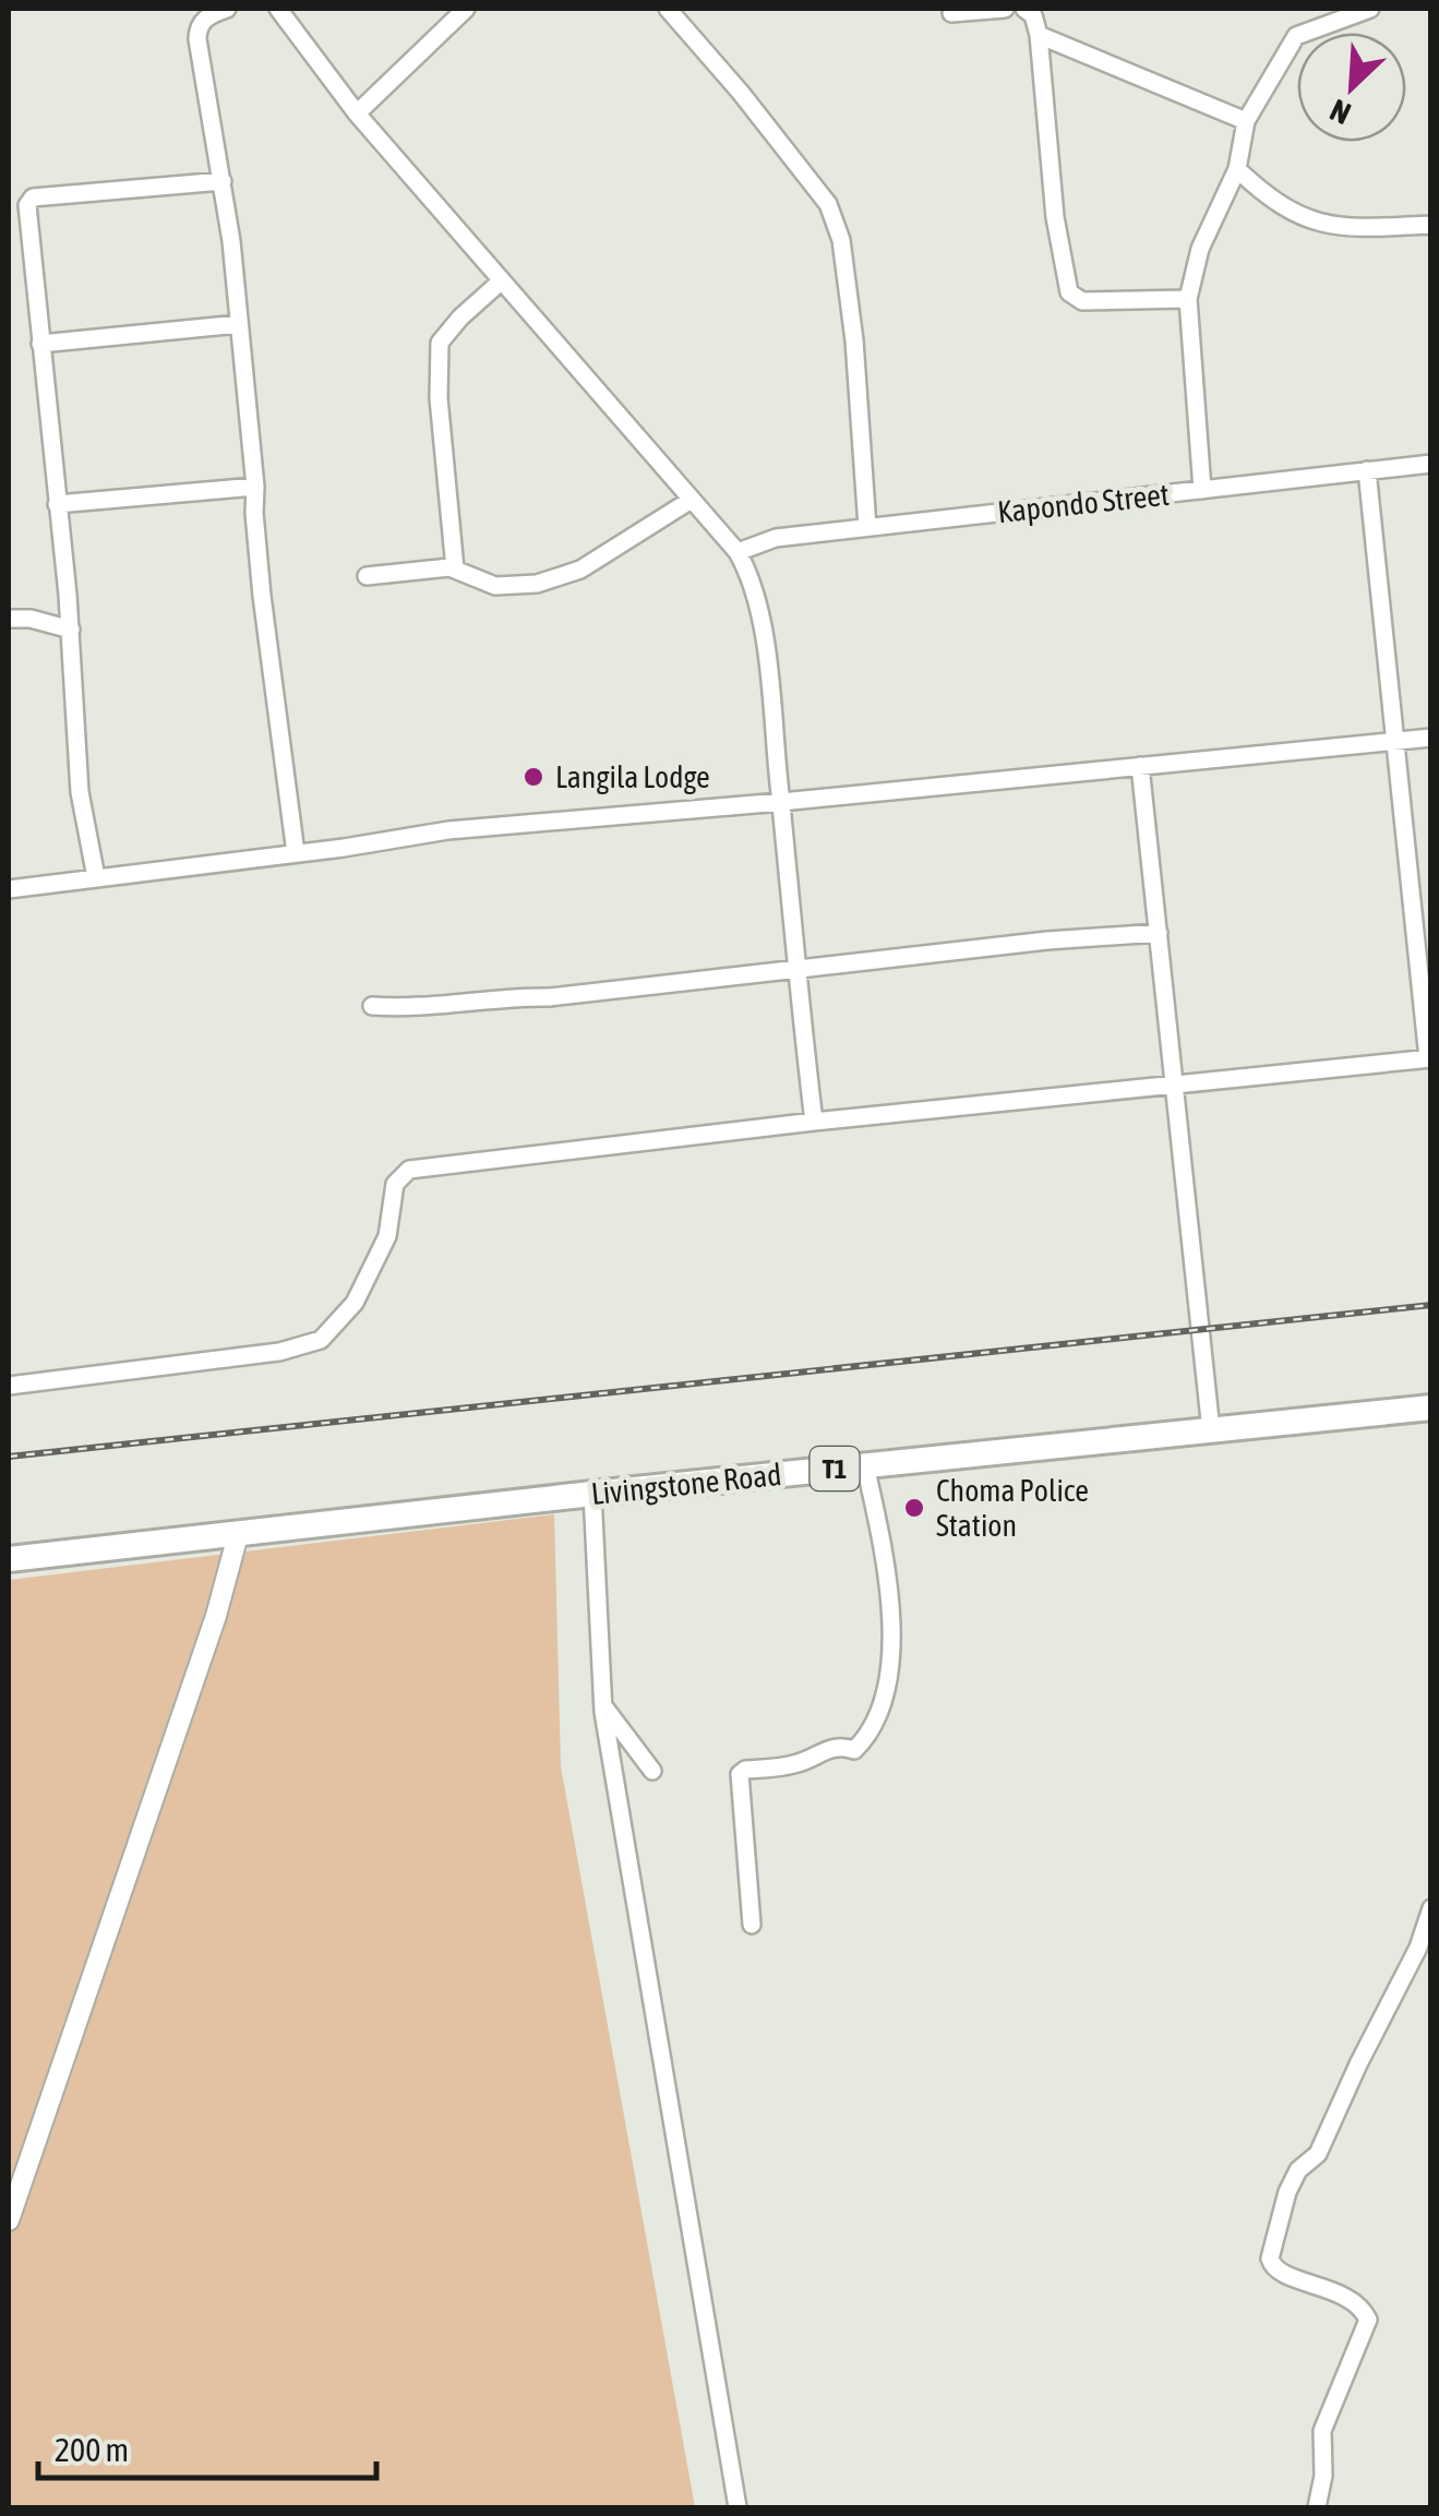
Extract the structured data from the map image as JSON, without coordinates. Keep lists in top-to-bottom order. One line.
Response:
{"streets":{"highway":["T1","Livingstone Road"],"street":["Kapondo Street"]},"places":["Langila Lodge","Choma Police Station"],"scale_bar":"200 m","north":"bottom left"}
